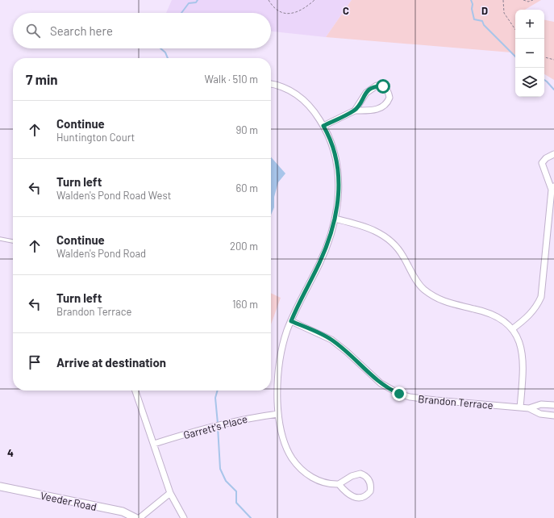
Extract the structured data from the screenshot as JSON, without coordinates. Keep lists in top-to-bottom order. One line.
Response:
{"streets":{"street":["Brandon Terrace","Garrett's Place","Veeder Road"]},"page":{"map_buttons":["+","−"],"search":"Search here","heading":["7 min","Walk · 510 m"],"list":[["Continue","Huntington Court","90 m"],["Turn left","Walden's Pond Road West","60 m"],["Continue","Walden's Pond Road","200 m"],["Turn left","Brandon Terrace","160 m"],"Arrive at destination"]},"grid":{"columns":["C","D"],"rows":["4"]}}
